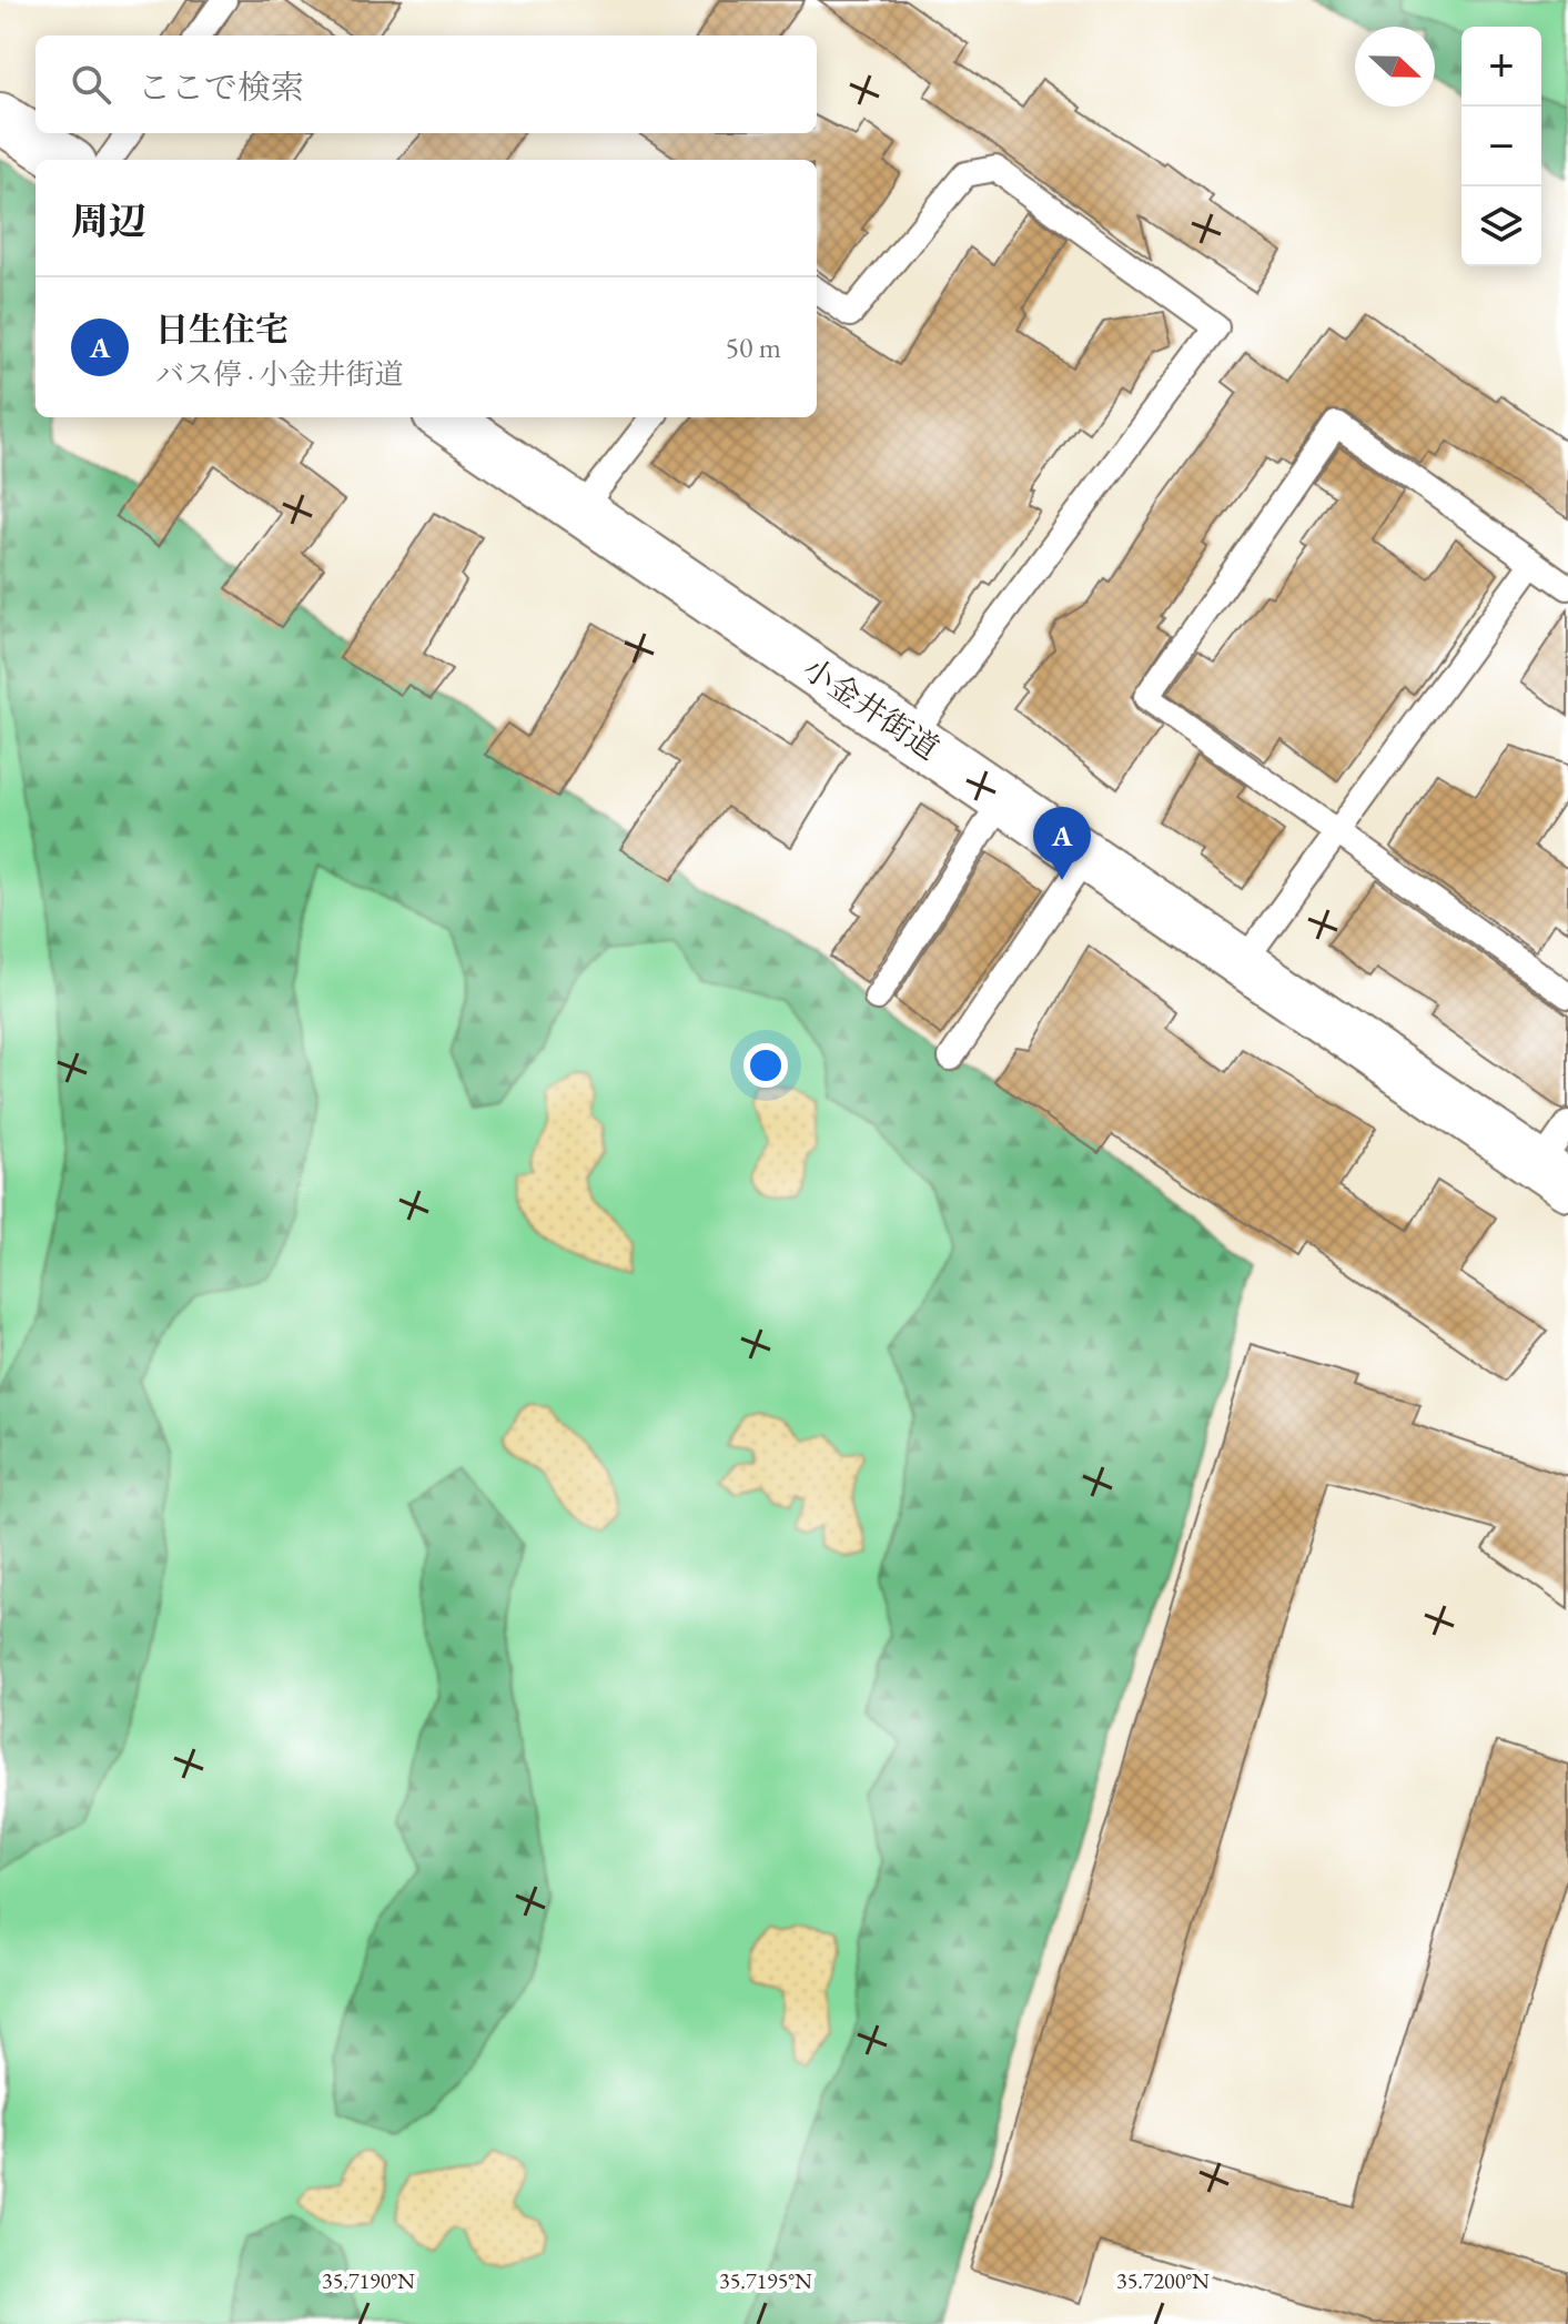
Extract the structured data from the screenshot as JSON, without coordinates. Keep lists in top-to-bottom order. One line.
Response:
{"streets":{"main road":["小金井街道"]},"north":"right","page":{"map_buttons":["+","−"],"search":"ここで検索","heading":"周辺","list":[{"mark":"A","name":"日生住宅","note":"バス停 · 小金井街道","value":"50 m"}],"pins":"A"},"coordinates":["35.7190°N","35.7195°N","35.7200°N"]}
